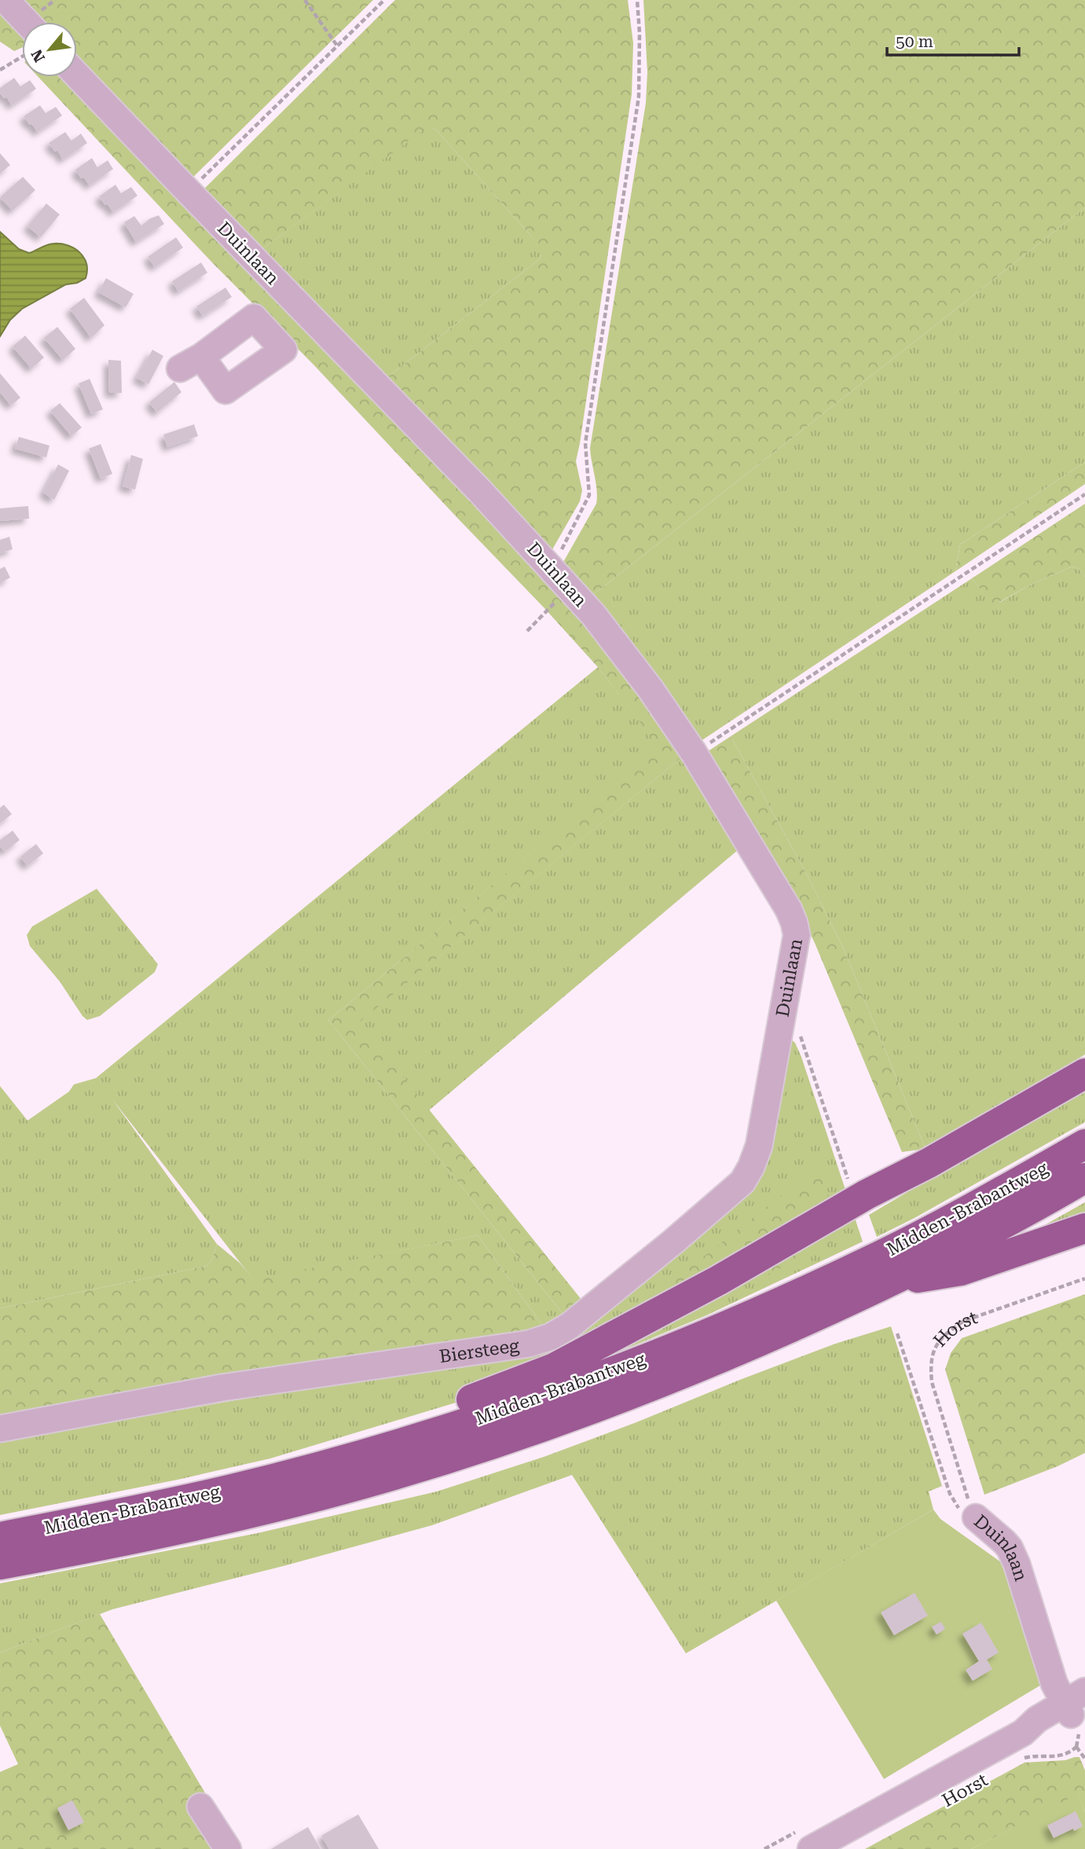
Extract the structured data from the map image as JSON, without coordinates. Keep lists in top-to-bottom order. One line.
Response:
{"streets":{"highway":["Midden-Brabantweg"],"street":["Duinlaan","Horst","Biersteeg"]},"crossings":[["Duinlaan","Horst"],["Duinlaan","Biersteeg"]],"scale_bar":"50 m","north":"bottom left"}
